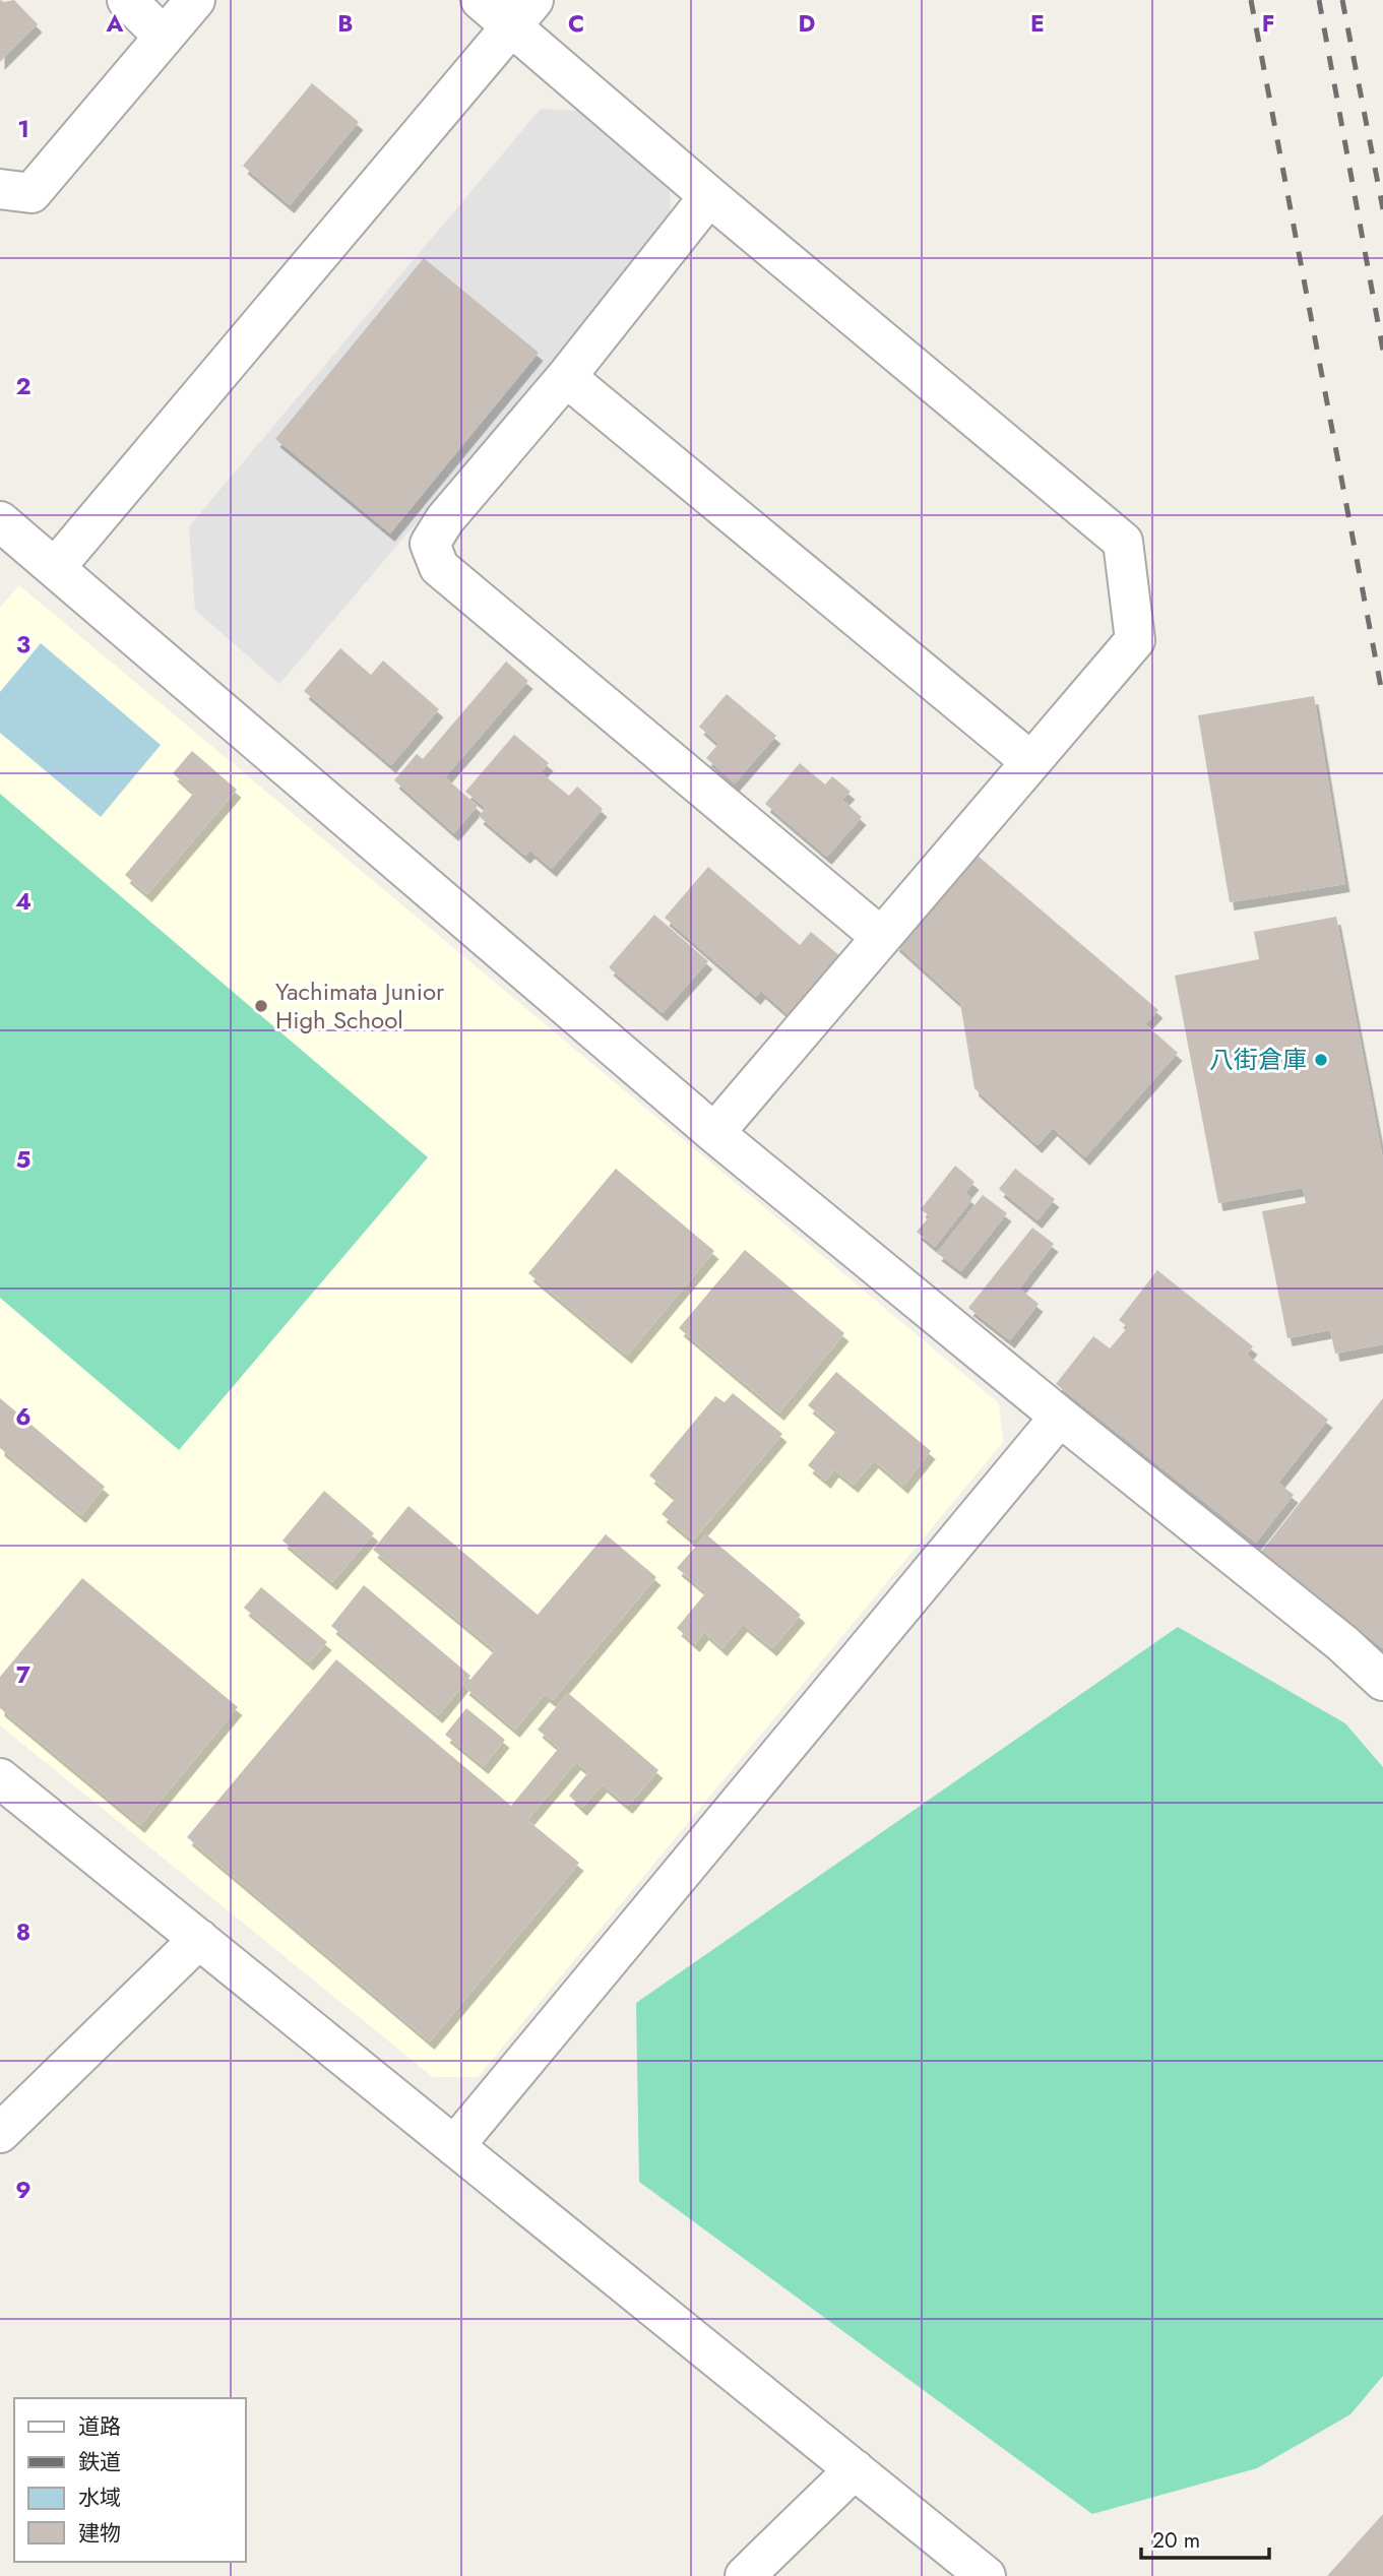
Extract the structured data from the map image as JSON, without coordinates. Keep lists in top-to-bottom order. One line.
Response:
{"places":["Yachimata Junior High School","八街倉庫"],"legend":["道路","鉄道","水域","建物"],"scale_bar":"20 m","grid":{"columns":["A","B","C","D","E","F"],"rows":["1","2","3","4","5","6","7","8","9"]}}
